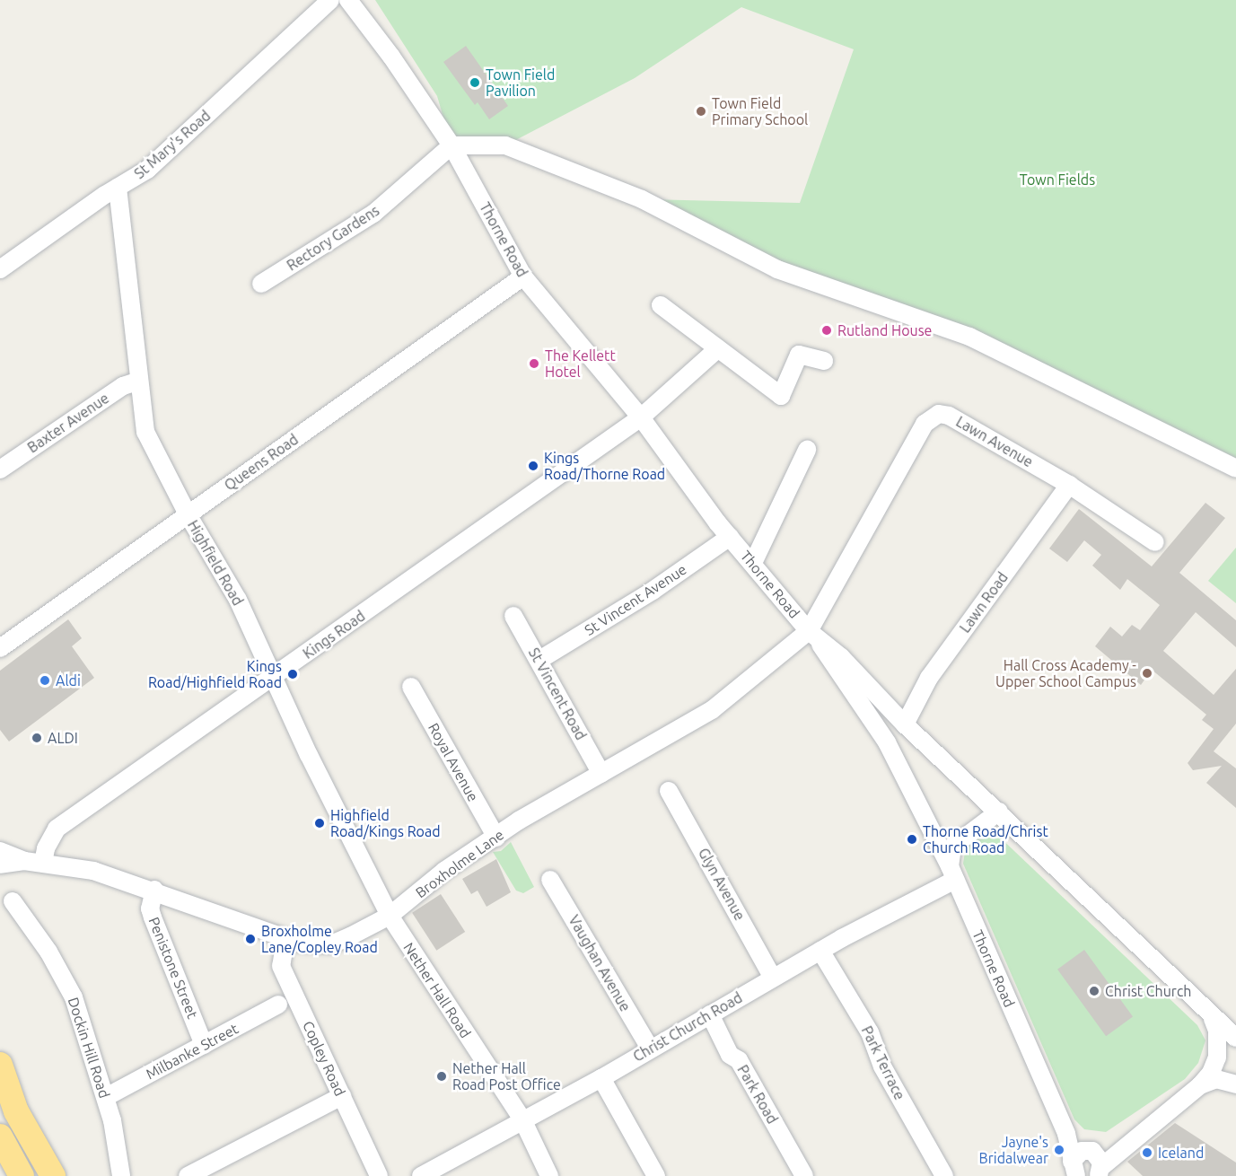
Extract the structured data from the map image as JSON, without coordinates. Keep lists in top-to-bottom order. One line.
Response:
{"streets":{"street":["St Mary's Road","Rectory Gardens","Thorne Road","Baxter Avenue","Lawn Avenue","Queens Road","Highfield Road","St Vincent Avenue","Lawn Road","Kings Road","St Vincent Road","Royal Avenue","Broxholme Lane","Glyn Avenue","Vaughan Avenue","Penistone Street","Nether Hall Road","Christ Church Road","Dockin Hill Road","Milbanke Street","Copley Road","Park Terrace","Park Road"]},"crossings":[["St Mary's Road","Highfield Road"],["Rectory Gardens","Thorne Road"],["Thorne Road","Lawn Avenue"],["Thorne Road","Queens Road"],["Thorne Road","St Vincent Avenue"],["Thorne Road","Lawn Road"],["Thorne Road","Kings Road"],["Thorne Road","Broxholme Lane"],["Thorne Road","Christ Church Road"],["Baxter Avenue","Highfield Road"],["Lawn Avenue","Lawn Road"],["Lawn Avenue","Broxholme Lane"],["Queens Road","Highfield Road"],["Highfield Road","Kings Road"],["Highfield Road","Broxholme Lane"],["Highfield Road","Nether Hall Road"],["St Vincent Avenue","St Vincent Road"],["Kings Road","Broxholme Lane"],["St Vincent Road","Broxholme Lane"],["Royal Avenue","Broxholme Lane"],["Broxholme Lane","Penistone Street"],["Broxholme Lane","Nether Hall Road"],["Broxholme Lane","Copley Road"],["Glyn Avenue","Christ Church Road"],["Vaughan Avenue","Christ Church Road"],["Penistone Street","Milbanke Street"],["Nether Hall Road","Christ Church Road"],["Christ Church Road","Park Terrace"],["Christ Church Road","Park Road"],["Dockin Hill Road","Milbanke Street"]],"parks":["Town Fields"],"places":["Town Field Pavilion","Town Field Primary School","Rutland House","The Kellett Hotel","Kings Road/Thorne Road","Hall Cross Academy - Upper School Campus","Kings Road/Highfield Road","Aldi","ALDI","Highfield Road/Kings Road","Thorne Road/Christ Church Road","Broxholme Lane/Copley Road","Christ Church","Nether Hall Road Post Office","Jayne's Bridalwear","Iceland"]}
